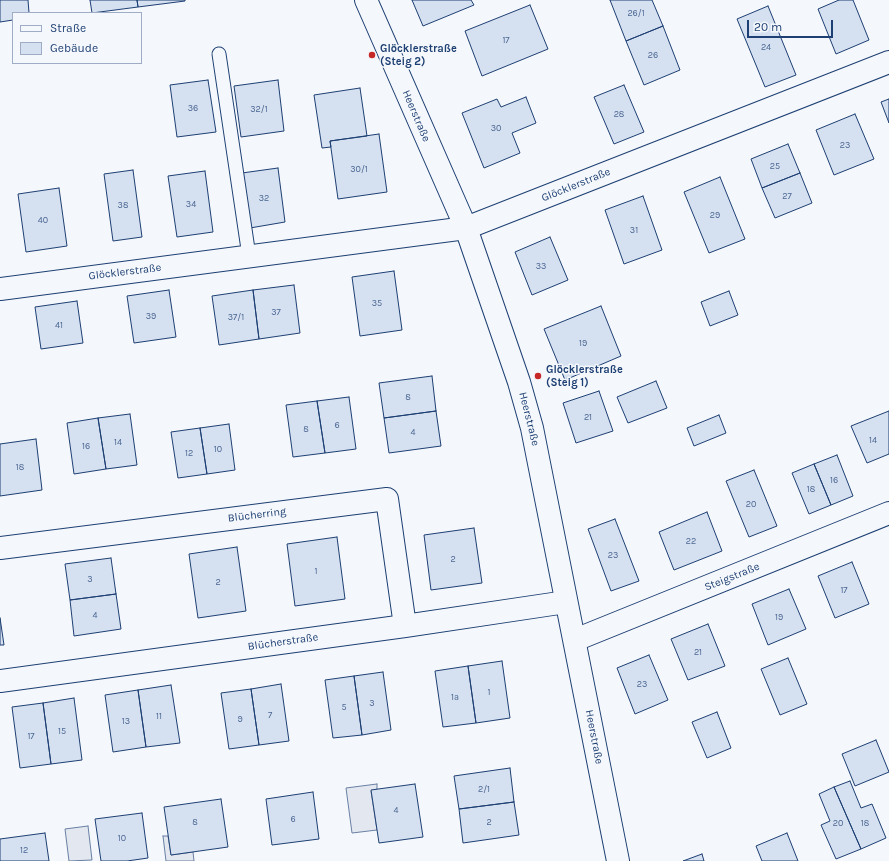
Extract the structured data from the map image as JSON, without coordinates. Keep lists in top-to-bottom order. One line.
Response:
{"streets":{"street":["Heerstraße","Glöcklerstraße","Blücherring","Steigstraße","Blücherstraße"]},"crossings":[["Heerstraße","Glöcklerstraße"],["Heerstraße","Steigstraße"],["Heerstraße","Blücherstraße"],["Blücherring","Blücherstraße"]],"places":["Glöcklerstraße (Steig 2)","Glöcklerstraße (Steig 1)"],"house_numbers":["26/1","17","24","26","36","32/1","28","30","23","25","30/1","27","32","34","38","29","40","31","33","35","37","39","37/1","41","19","8","21","6","8","4","14","14","16","10","12","18","16","18","20","22","23","2","1","3","2","17","4","19","21","23","1","1a","3","5","7","11","9","13","15","17","2/1","4","6","8","2","20","18","10","12"],"legend":["Straße","Gebäude"],"scale_bar":"20 m"}
